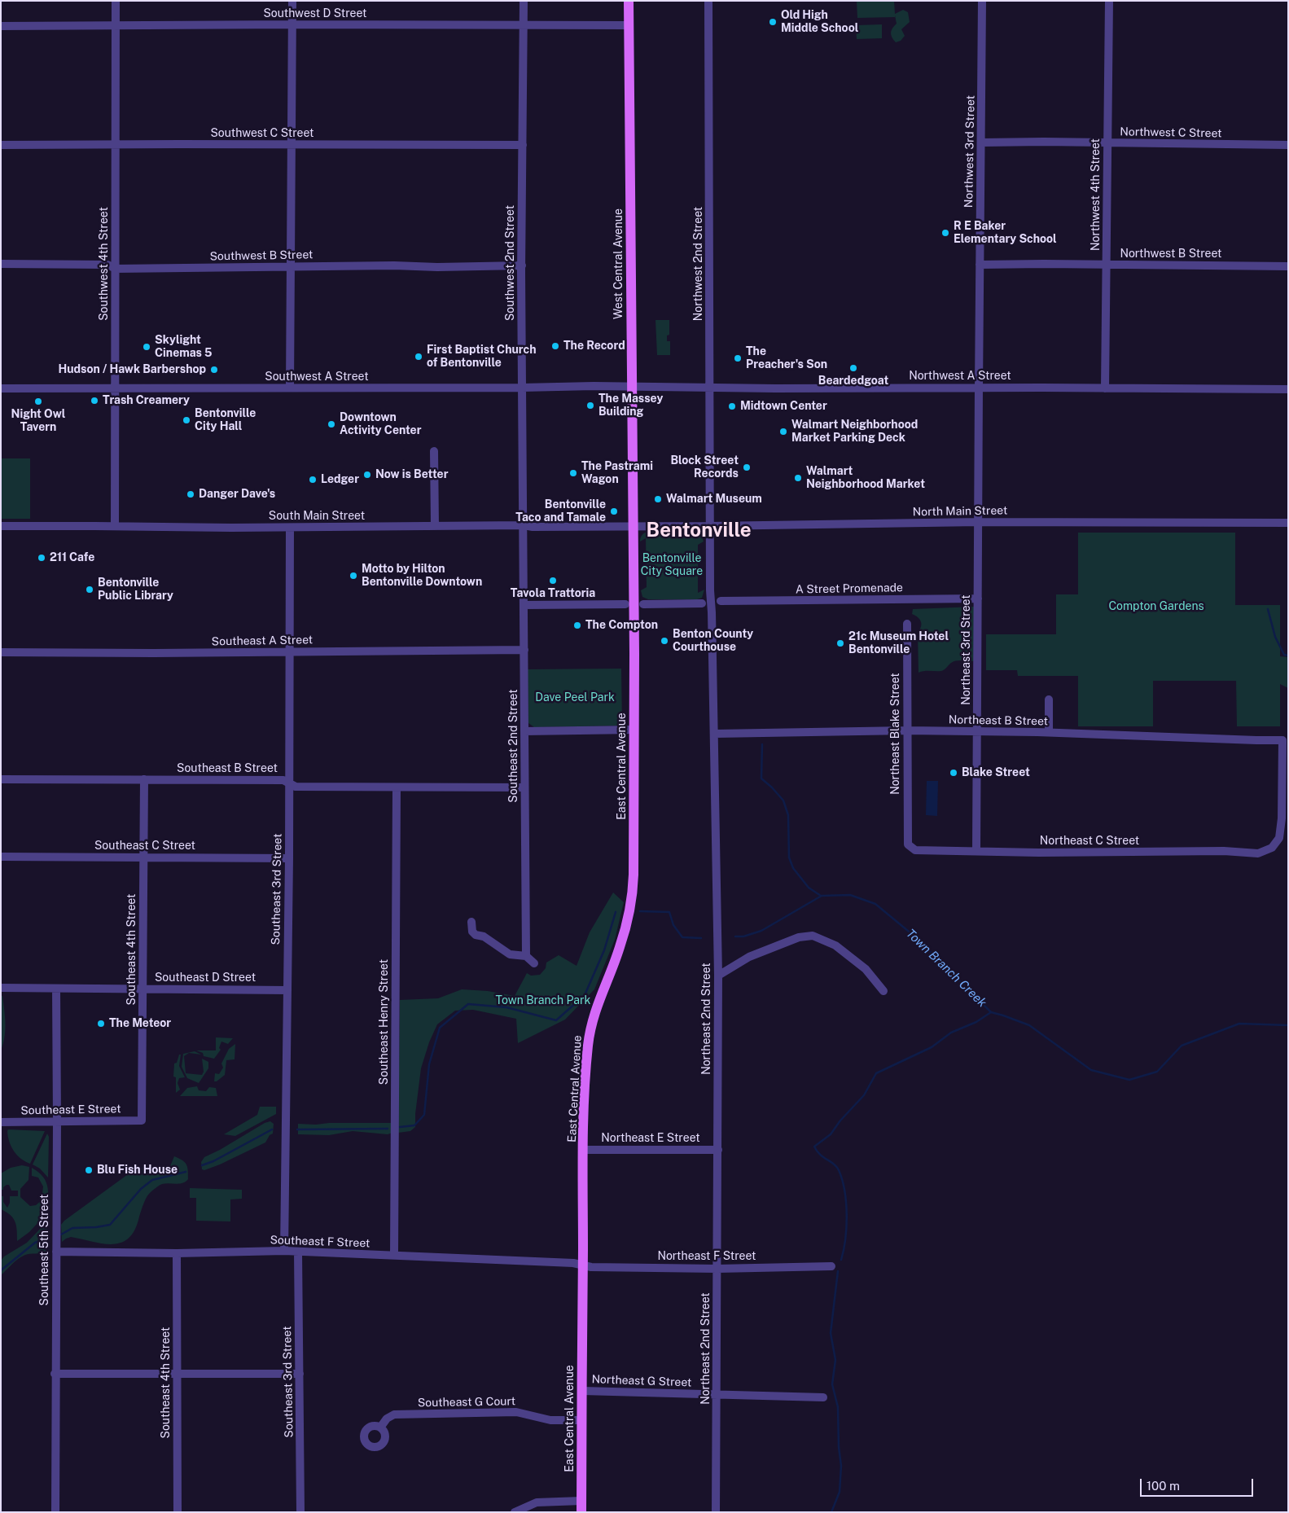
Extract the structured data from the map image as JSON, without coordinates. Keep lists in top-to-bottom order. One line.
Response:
{"streets":{"main road":["West Central Avenue","East Central Avenue"],"street":["Southwest D Street","Northwest C Street","Southwest C Street","Northwest 3rd Street","Northwest 4th Street","Northwest B Street","Southwest B Street","Southwest 2nd Street","Southwest 4th Street","Northwest 2nd Street","Northwest A Street","Southwest A Street","North Main Street","South Main Street","A Street Promenade","Southeast A Street","Northeast 3rd Street","Northeast B Street","Northeast Blake Street","Southeast 2nd Street","Southeast B Street","Northeast C Street","Southeast C Street","Southeast 3rd Street","Southeast 4th Street","Southeast D Street","Northeast 2nd Street","Southeast Henry Street","Southeast E Street","Northeast E Street","Southeast F Street","Southeast 5th Street","Northeast F Street","Northeast G Street","Southeast G Court"]},"crossings":[["Southwest D Street","Southwest 2nd Street"],["Southwest D Street","Southwest 4th Street"],["Southwest D Street","West Central Avenue"],["Northwest C Street","Northwest 3rd Street"],["Northwest C Street","Northwest 4th Street"],["Southwest C Street","Southwest 2nd Street"],["Southwest C Street","Southwest 4th Street"],["Northwest 3rd Street","Northwest B Street"],["Northwest 3rd Street","Northwest A Street"],["Northwest 3rd Street","North Main Street"],["Northwest 3rd Street","Northeast 3rd Street"],["Northwest 4th Street","Northwest B Street"],["Northwest 4th Street","Northwest A Street"],["Southwest B Street","Southwest 2nd Street"],["Southwest B Street","Southwest 4th Street"],["Southwest 2nd Street","Southwest A Street"],["Southwest 2nd Street","South Main Street"],["Southwest 2nd Street","Southeast 2nd Street"],["Southwest 4th Street","Southwest A Street"],["Southwest 4th Street","South Main Street"],["West Central Avenue","Northwest A Street"],["West Central Avenue","Southwest A Street"],["West Central Avenue","North Main Street"],["West Central Avenue","South Main Street"],["West Central Avenue","East Central Avenue"],["Northwest 2nd Street","Northwest A Street"],["Northwest 2nd Street","North Main Street"],["Northwest 2nd Street","Northeast 2nd Street"],["Northwest A Street","Southwest A Street"],["North Main Street","South Main Street"],["North Main Street","Northeast 3rd Street"],["North Main Street","East Central Avenue"],["North Main Street","Northeast 2nd Street"],["South Main Street","Southeast 2nd Street"],["South Main Street","East Central Avenue"],["South Main Street","Southeast 3rd Street"],["A Street Promenade","Northeast 3rd Street"],["Southeast A Street","Southeast 2nd Street"],["Southeast A Street","Southeast 3rd Street"],["Northeast 3rd Street","Northeast B Street"],["Northeast 3rd Street","Northeast C Street"],["Northeast B Street","Northeast Blake Street"],["Northeast B Street","Northeast C Street"],["Northeast B Street","Northeast 2nd Street"],["Northeast Blake Street","Northeast C Street"],["Southeast 2nd Street","Southeast B Street"],["East Central Avenue","Northeast E Street"],["East Central Avenue","Southeast F Street"],["East Central Avenue","Northeast F Street"],["East Central Avenue","Northeast G Street"],["East Central Avenue","Southeast G Court"],["Southeast B Street","Southeast 3rd Street"],["Southeast B Street","Southeast 4th Street"],["Southeast B Street","Southeast Henry Street"],["Southeast C Street","Southeast 3rd Street"],["Southeast C Street","Southeast 4th Street"],["Southeast 3rd Street","Southeast D Street"],["Southeast 3rd Street","Southeast F Street"],["Southeast 4th Street","Southeast D Street"],["Southeast 4th Street","Southeast E Street"],["Southeast 4th Street","Southeast F Street"],["Southeast D Street","Southeast 5th Street"],["Northeast 2nd Street","Northeast E Street"],["Northeast 2nd Street","Northeast F Street"],["Northeast 2nd Street","Northeast G Street"],["Southeast Henry Street","Southeast F Street"],["Southeast E Street","Southeast 5th Street"],["Southeast F Street","Southeast 5th Street"],["Southeast F Street","Northeast F Street"]],"districts":["Bentonville"],"water":["Town Branch Creek"],"parks":["Bentonville City Square","Compton Gardens","Dave Peel Park","Town Branch Park"],"places":["Old High Middle School","R E Baker Elementary School","The Record","Skylight Cinemas 5","First Baptist Church of Bentonville","The Preacher's Son","Beardedgoat","Hudson / Hawk Barbershop","Trash Creamery","Night Owl Tavern","The Massey Building","Midtown Center","Bentonville City Hall","Downtown Activity Center","Walmart Neighborhood Market Parking Deck","Block Street Records","The Pastrami Wagon","Now is Better","Walmart Neighborhood Market","Ledger","Danger Dave's","Walmart Museum","Bentonville Taco and Tamale","211 Cafe","Motto by Hilton Bentonville Downtown","Tavola Trattoria","Bentonville Public Library","The Compton","Benton County Courthouse","21c Museum Hotel Bentonville","Blake Street","The Meteor","Blu Fish House"],"scale_bar":"100 m"}
